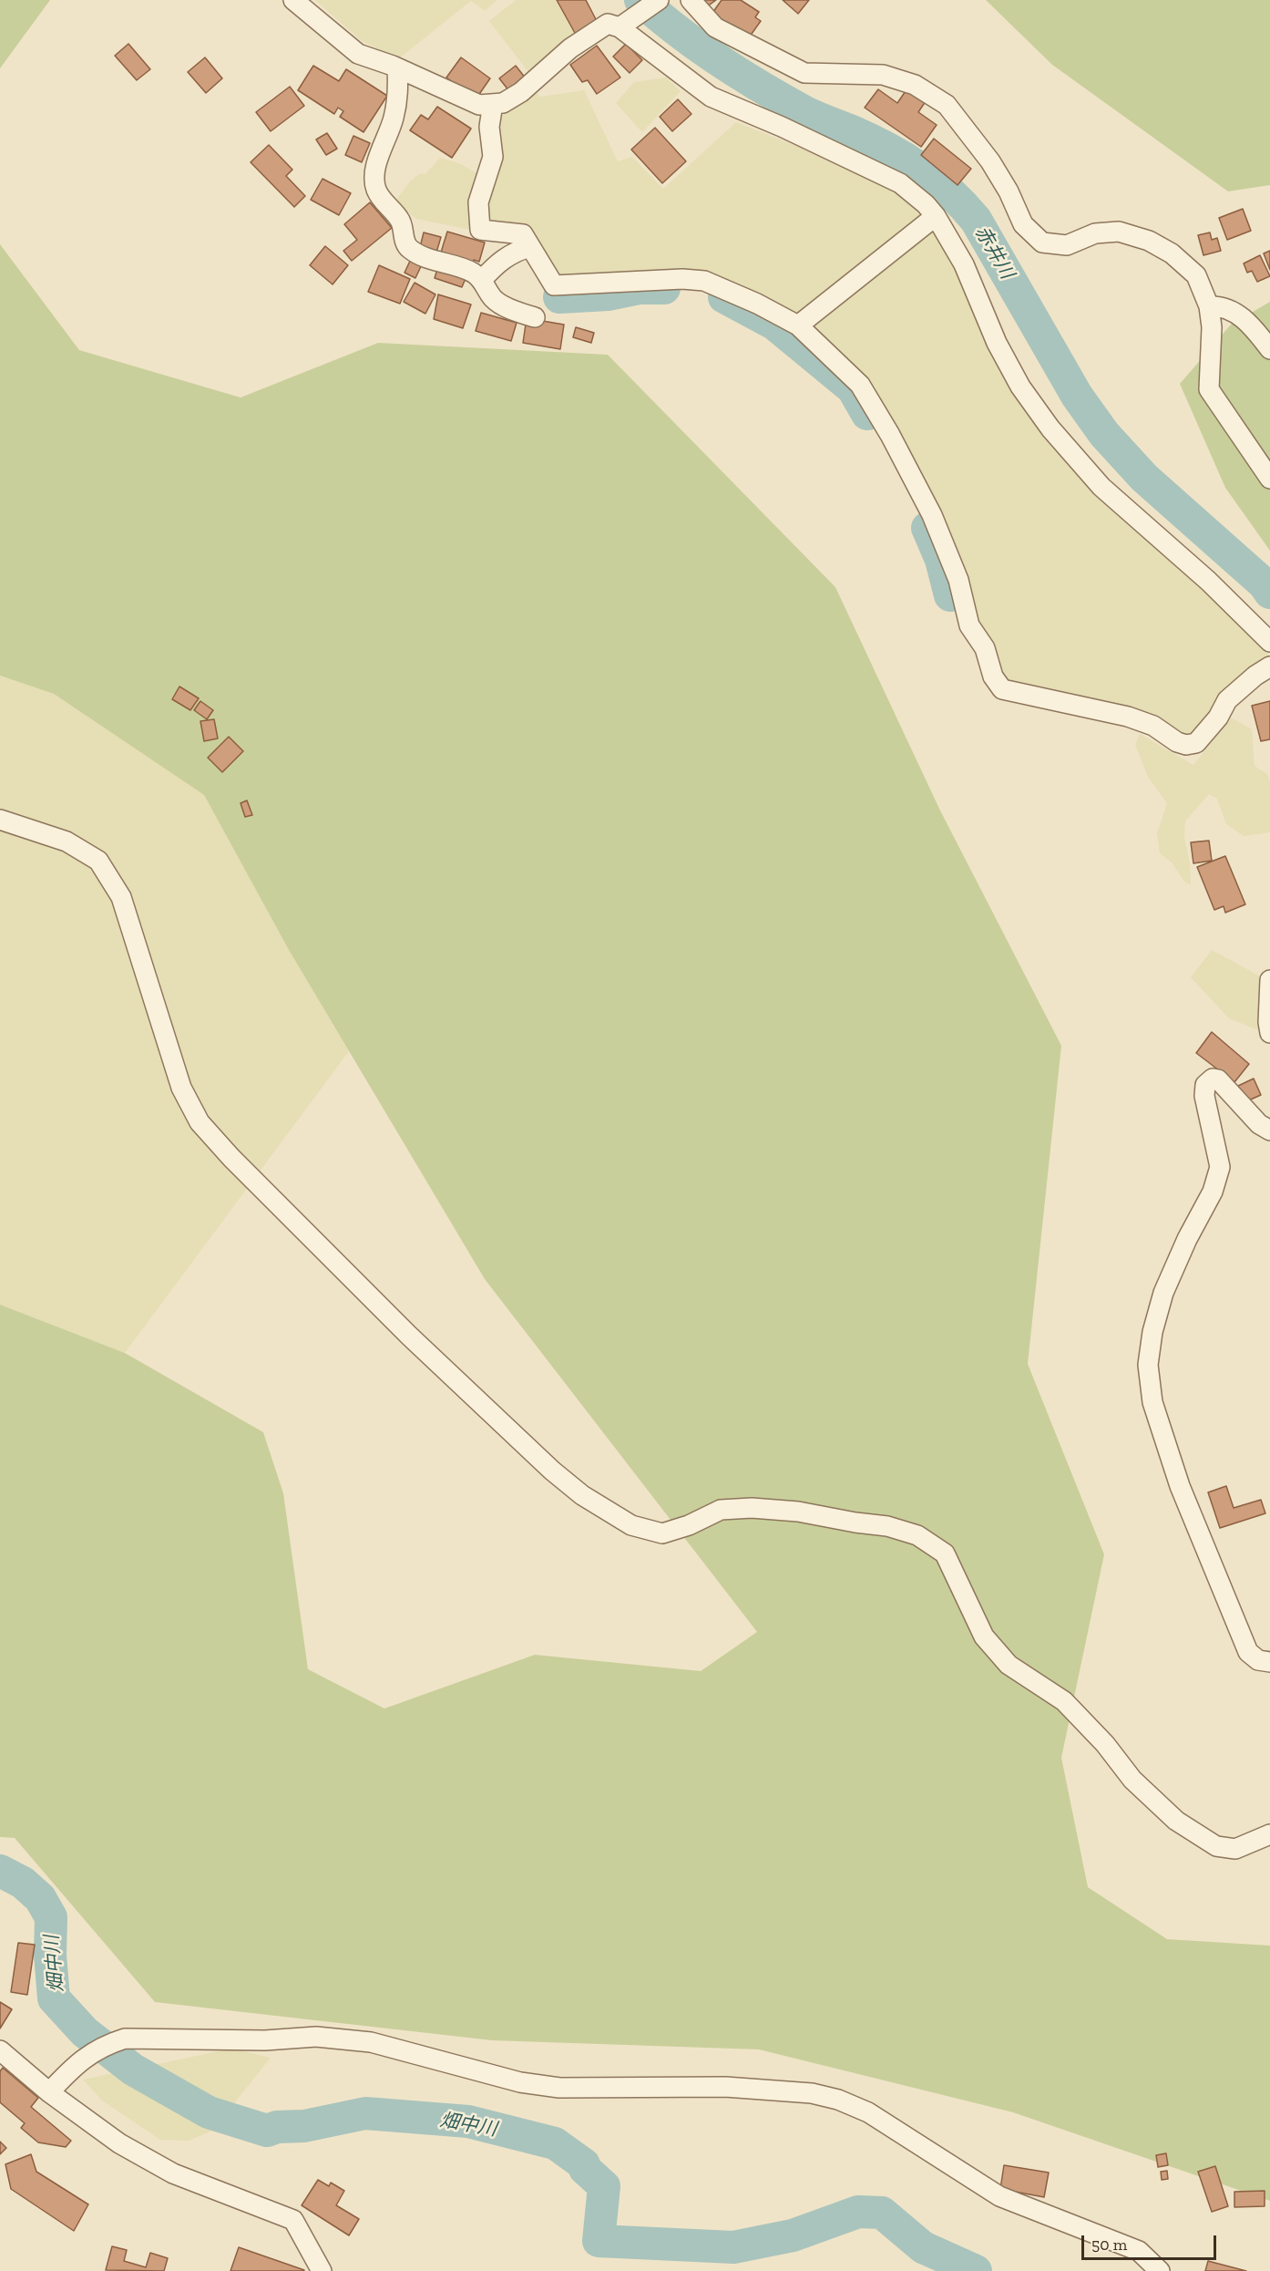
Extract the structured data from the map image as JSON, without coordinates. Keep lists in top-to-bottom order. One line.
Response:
{"water":["赤井川","畑中川"],"scale_bar":"50 m"}
